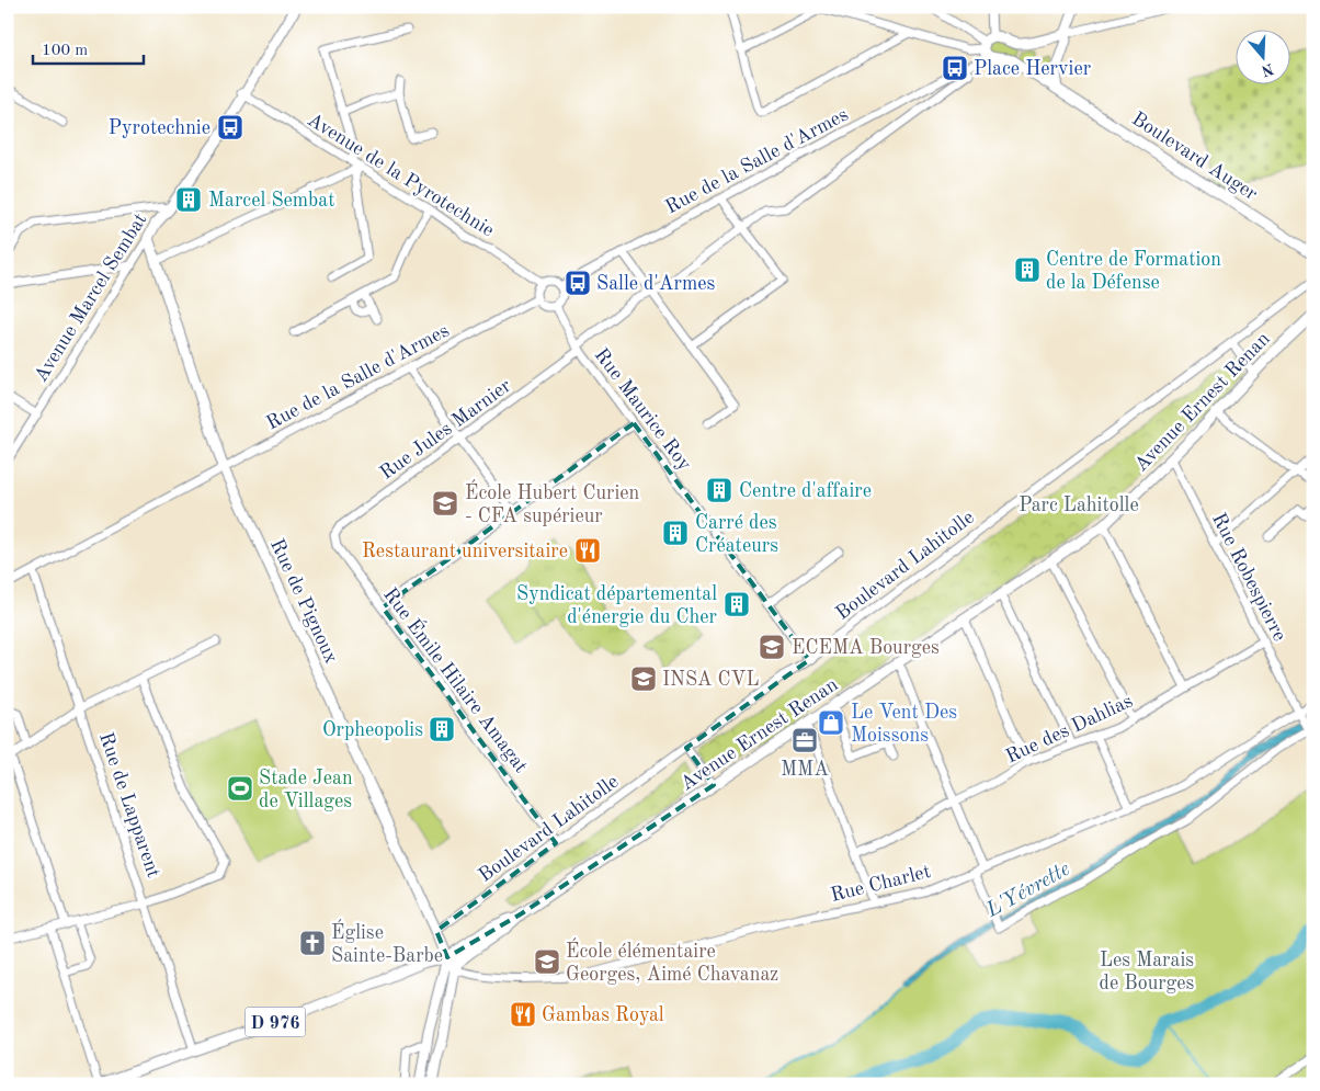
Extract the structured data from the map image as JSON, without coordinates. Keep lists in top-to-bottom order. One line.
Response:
{"streets":{"main road":["Boulevard Auger","Avenue Marcel Sembat","Avenue Ernest Renan","Rue de Pignoux","D 976"],"street":["Rue de la Salle d'Armes","Avenue de la Pyrotechnie","Rue Maurice Roy","Rue Jules Marnier","Boulevard Lahitolle","Rue Robespierre","Rue Émile Hilaire Amagat","Rue des Dahlias","Rue de Lapparent","Rue Charlet"]},"crossings":[["Boulevard Auger","Rue de la Salle d'Armes"],["Rue de la Salle d'Armes","Avenue de la Pyrotechnie"],["Rue de la Salle d'Armes","Rue Maurice Roy"],["Rue de la Salle d'Armes","Rue de Pignoux"],["Rue de la Salle d'Armes","Rue de Lapparent"],["Avenue de la Pyrotechnie","Avenue Marcel Sembat"],["Avenue de la Pyrotechnie","Rue Maurice Roy"],["Avenue Marcel Sembat","Rue de Pignoux"],["Avenue Ernest Renan","Rue Robespierre"],["Avenue Ernest Renan","Rue de Pignoux"],["Avenue Ernest Renan","Rue Charlet"],["Avenue Ernest Renan","D 976"],["Rue Maurice Roy","Rue Jules Marnier"],["Rue Maurice Roy","Boulevard Lahitolle"],["Rue Jules Marnier","Rue Émile Hilaire Amagat"],["Boulevard Lahitolle","Rue de Pignoux"],["Boulevard Lahitolle","Rue Émile Hilaire Amagat"],["Rue Robespierre","Rue des Dahlias"],["Rue Robespierre","Rue Charlet"],["Rue de Pignoux","Rue Charlet"],["Rue de Pignoux","D 976"],["Rue de Lapparent","D 976"]],"water":["L'Yévrette"],"parks":["Parc Lahitolle","Les Marais de Bourges"],"places":{"bus stop":["Place Hervier","Pyrotechnie","Salle d'Armes"],"building":["Marcel Sembat","Centre de Formation de la Défense","Centre d'affaire","Carré des Créateurs","Syndicat départemental d'énergie du Cher","Orpheopolis"],"school or university":["École Hubert Curien - CFA supérieur","ECEMA Bourges","INSA CVL","École élémentaire Georges, Aimé Chavanaz"],"restaurant":["Restaurant universitaire","Gambas Royal"],"shop":["Le Vent Des Moissons"],"office":["MMA"],"sports":["Stade Jean de Villages"],"church":["Église Sainte-Barbe"]},"scale_bar":"100 m","north":"bottom"}
